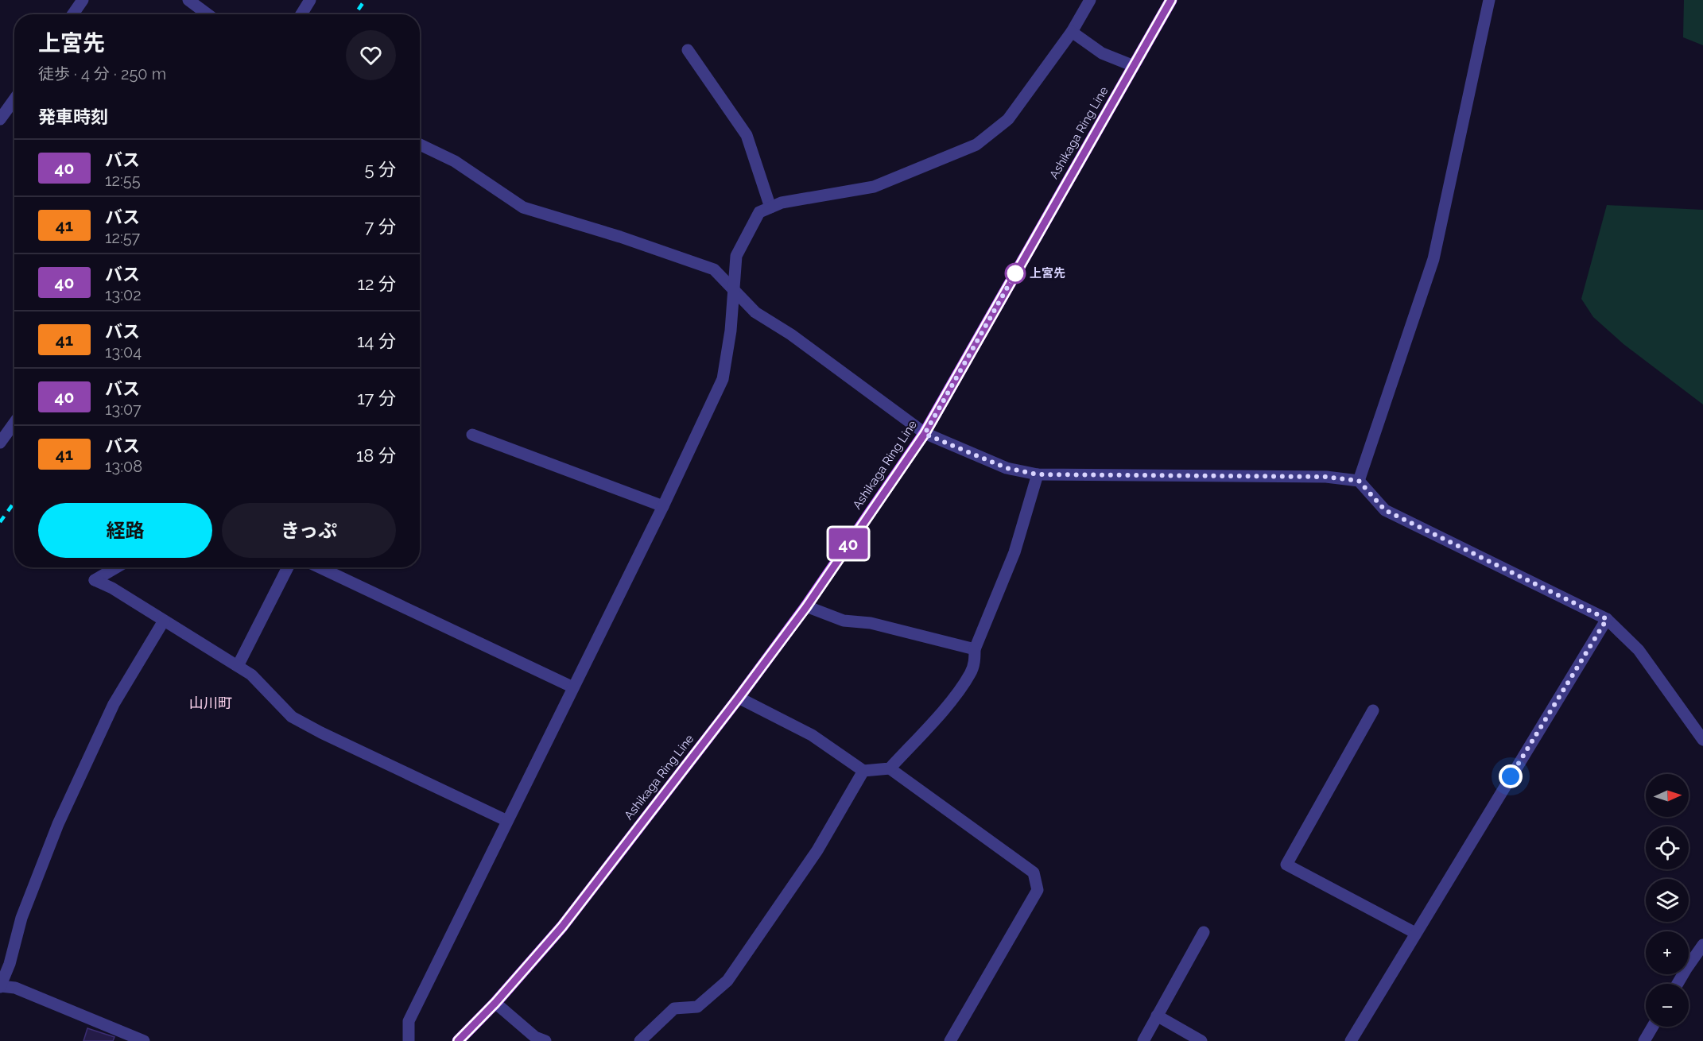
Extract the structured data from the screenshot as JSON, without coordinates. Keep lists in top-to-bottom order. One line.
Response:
{"streets":{"main road":["Ashikaga Ring Line"]},"districts":["山川町"],"places":["上宮先"],"lines":["bus line 40"],"north":"right","page":{"on_map":"40","heading":[["上宮先","徒歩 · 4 分 · 250 m"],"発車時刻"],"list":[{"mark":"40","name":"バス","note":"12:55","value":"5 分"},{"mark":"41","name":"バス","note":"12:57","value":"7 分"},{"mark":"40","name":"バス","note":"13:02","value":"12 分"},{"mark":"41","name":"バス","note":"13:04","value":"14 分"},{"mark":"40","name":"バス","note":"13:07","value":"17 分"},{"mark":"41","name":"バス","note":"13:08","value":"18 分"}],"buttons":["経路","きっぷ"],"map_buttons":["+","−"]}}
